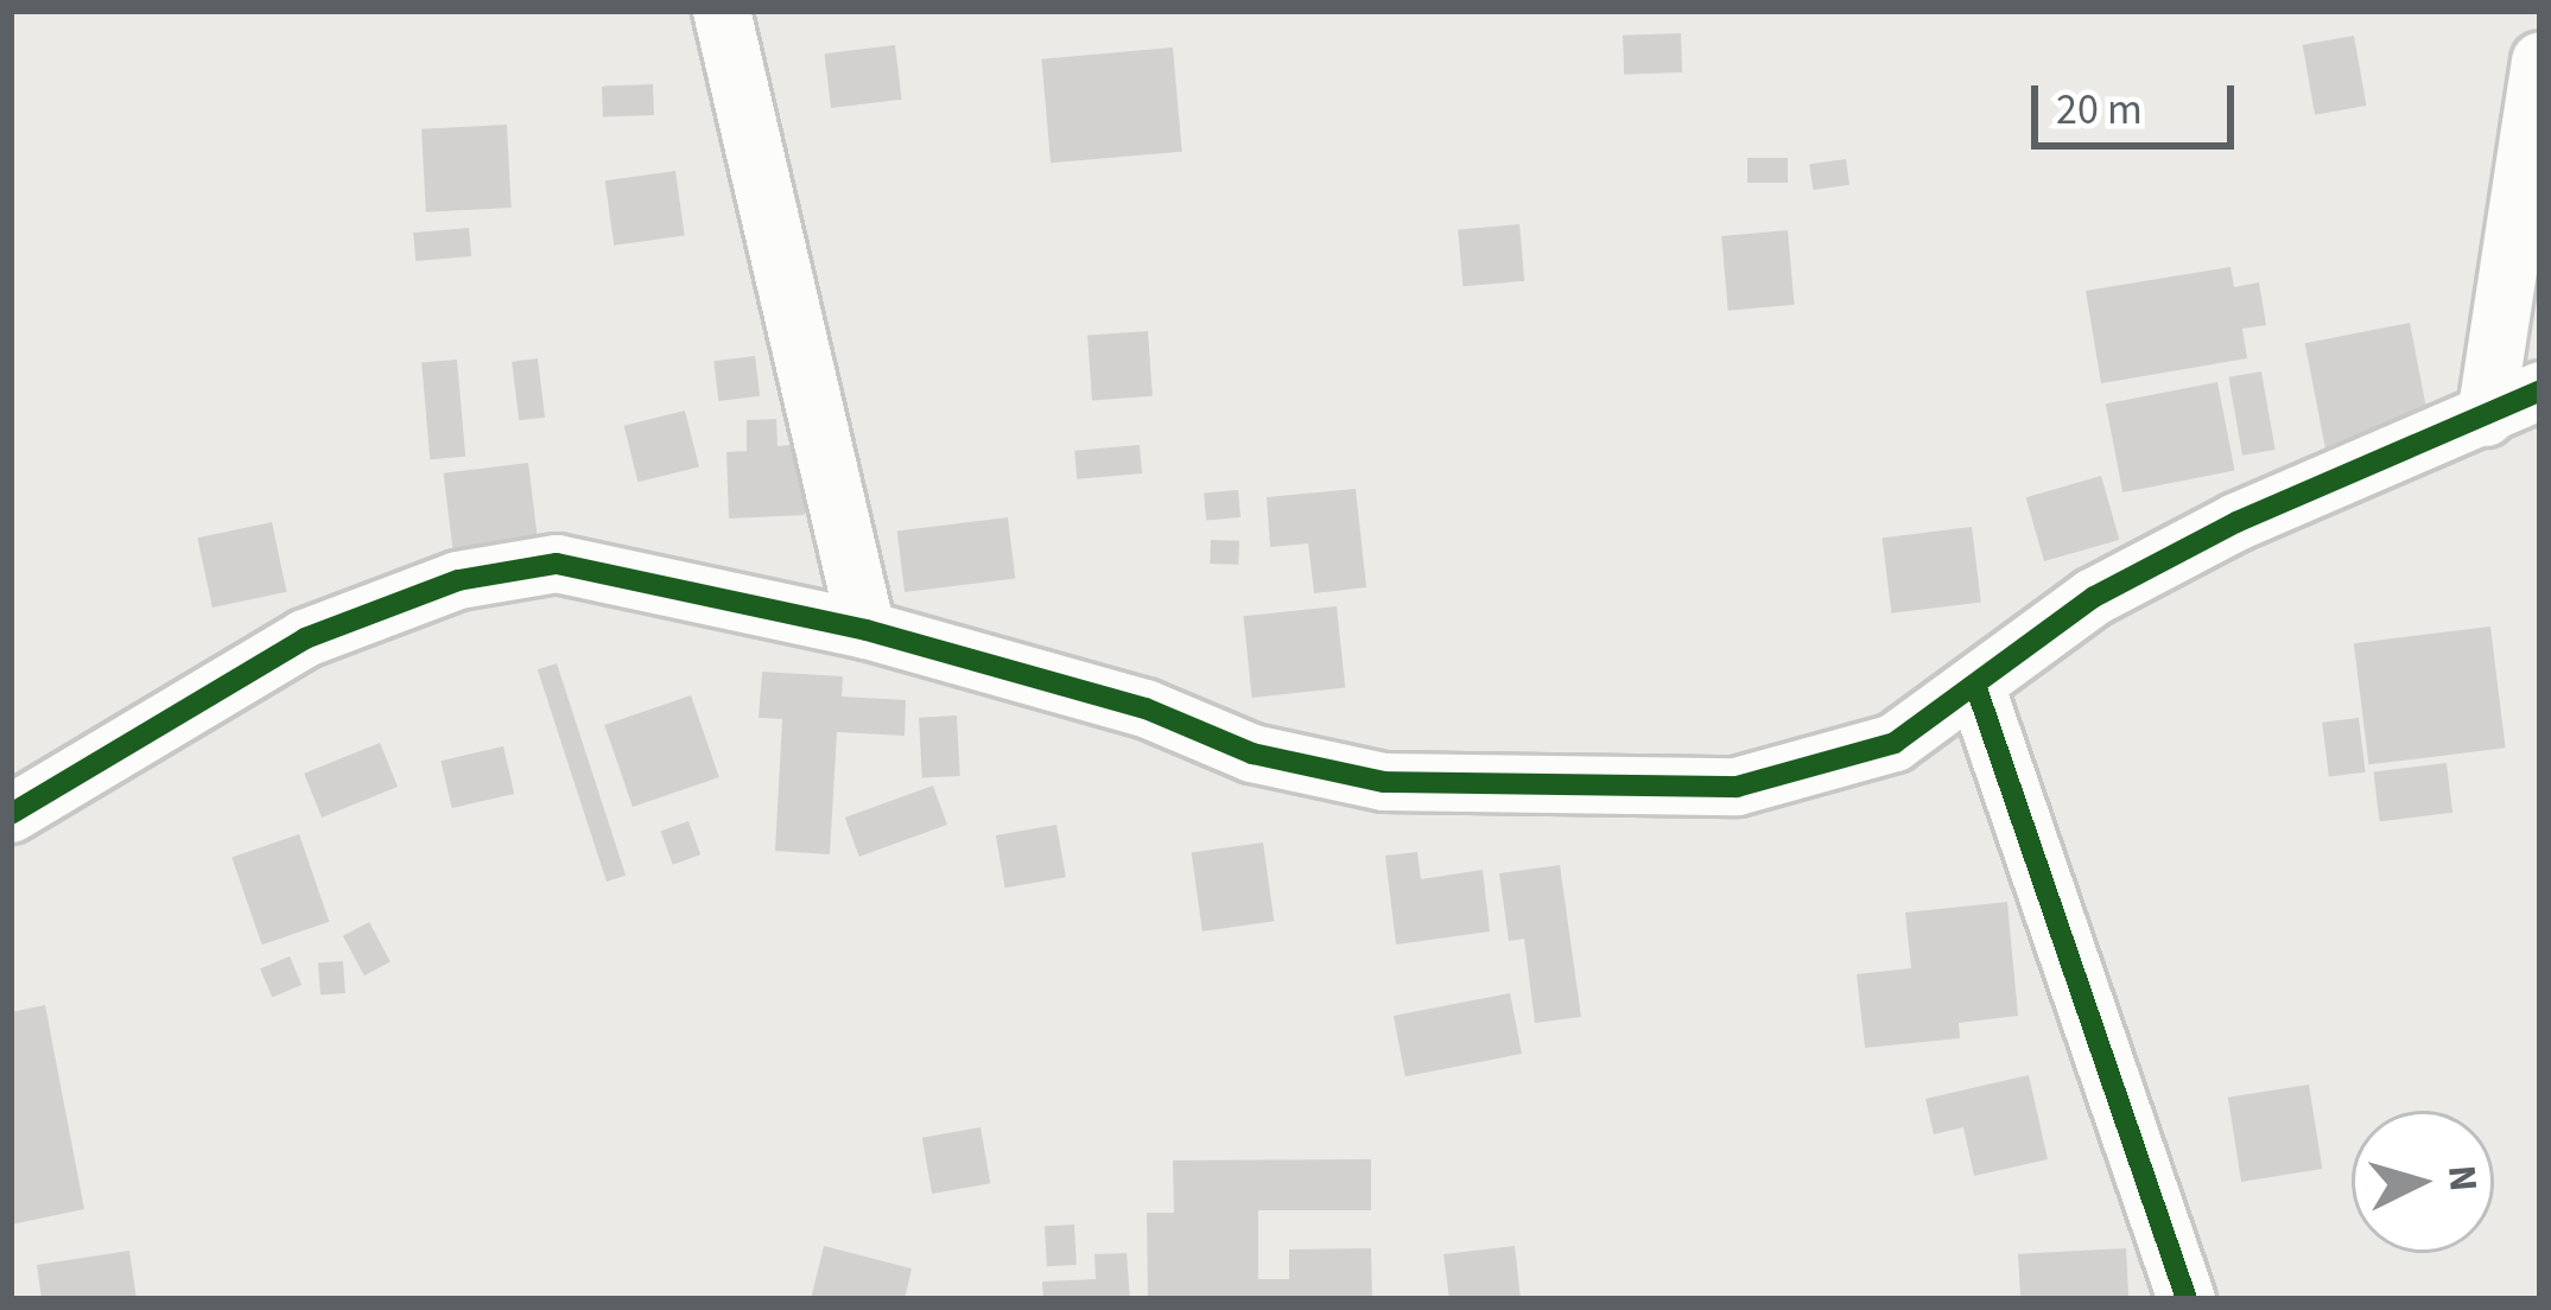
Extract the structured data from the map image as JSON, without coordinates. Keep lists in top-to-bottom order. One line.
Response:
{"scale_bar":"20 m","north":"right"}
